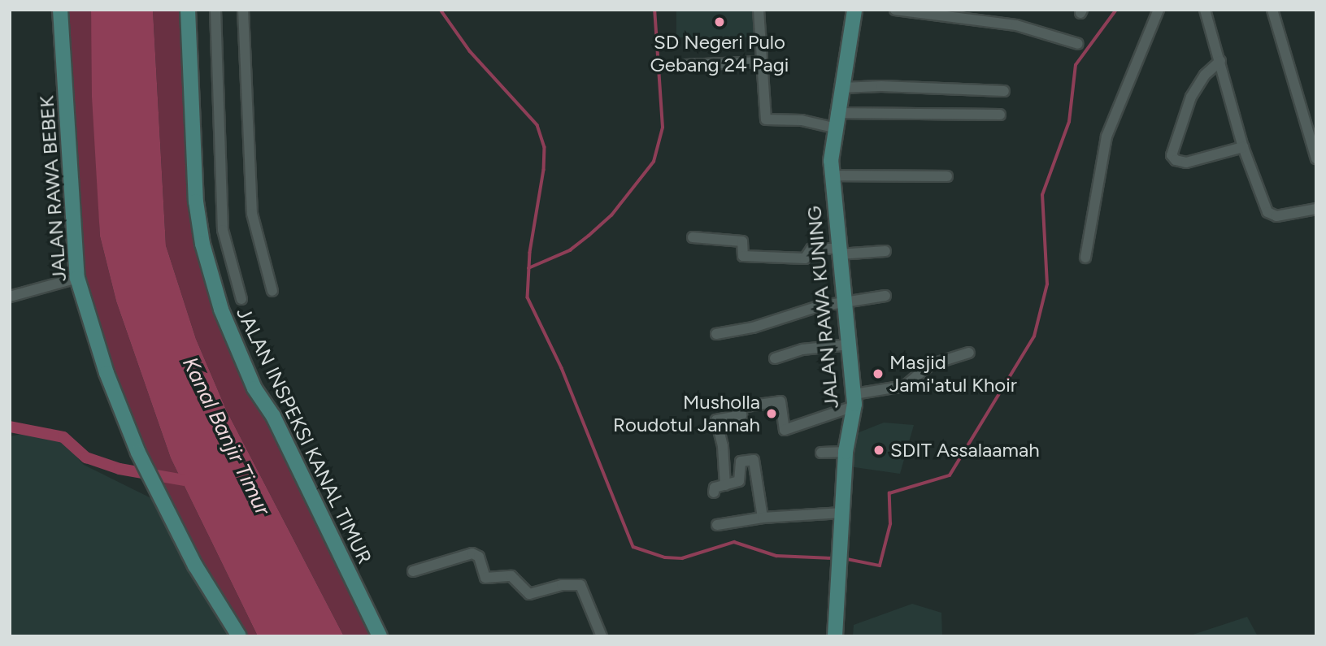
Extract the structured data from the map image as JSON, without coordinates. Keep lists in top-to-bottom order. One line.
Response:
{"streets":{"street":["JALAN RAWA BEBEK","JALAN RAWA KUNING","JALAN INSPEKSI KANAL TIMUR"]},"water":["Kanal Banjir Timur"],"places":["SD Negeri Pulo Gebang 24 Pagi","Masjid Jami'atul Khoir","Musholla Roudotul Jannah","SDIT Assalaamah"]}
